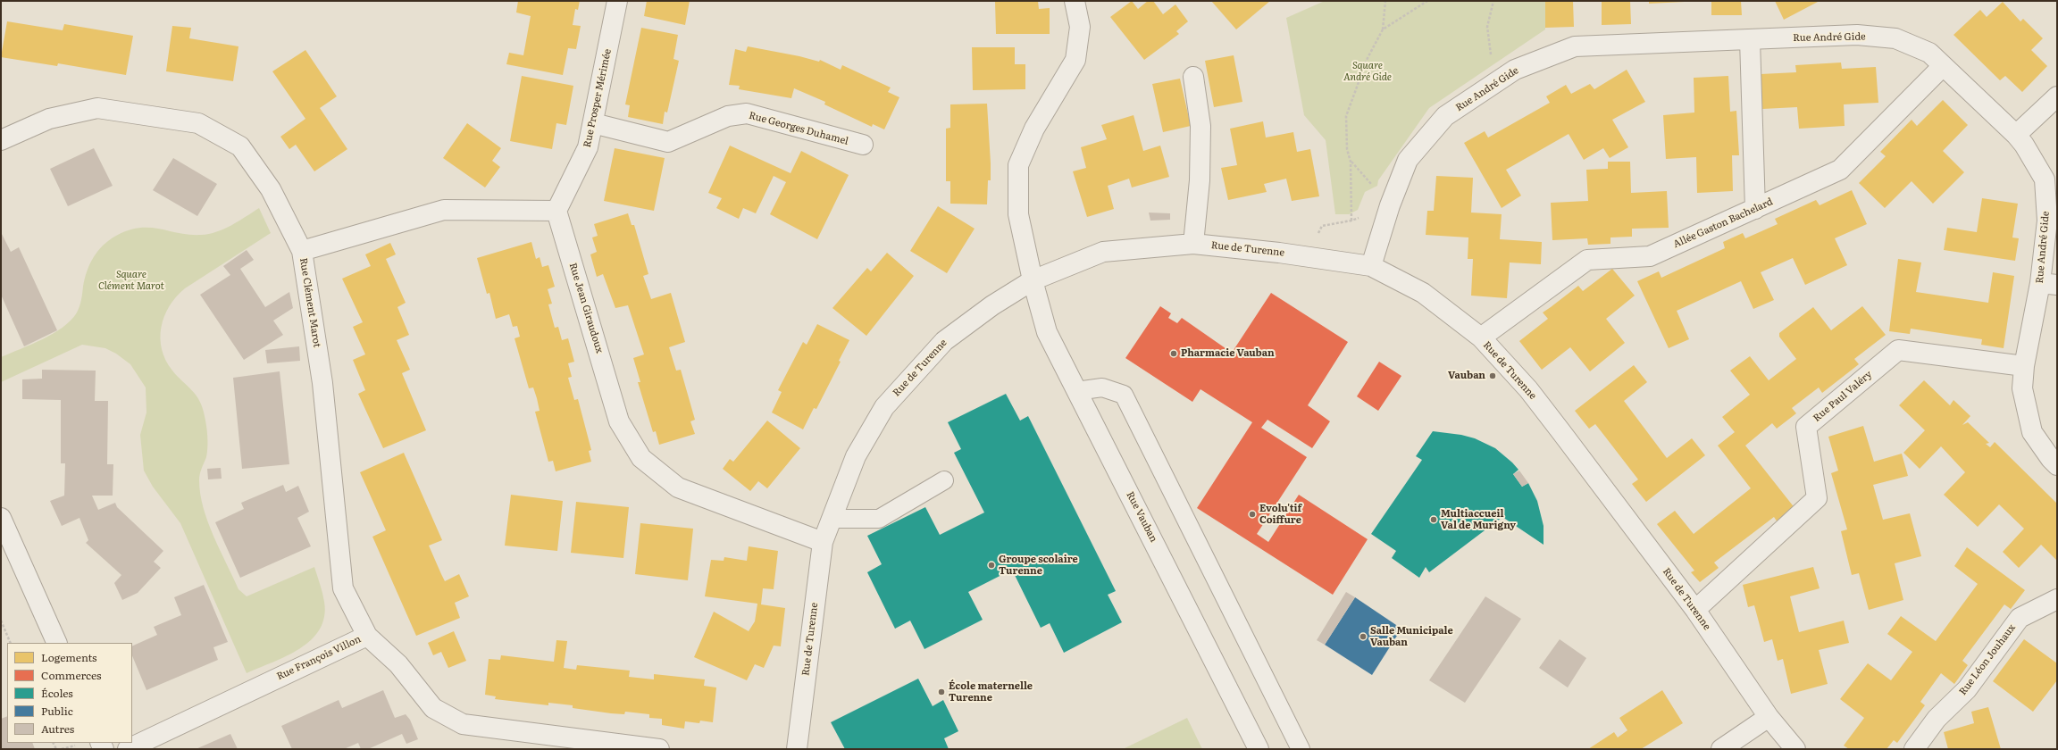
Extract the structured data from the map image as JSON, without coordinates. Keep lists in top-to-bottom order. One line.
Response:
{"streets":{"street":["Rue André Gide","Rue Prosper Mérimée","Rue Georges Duhamel","Allée Gaston Bachelard","Rue de Turenne","Rue Clément Marot","Rue Jean Giraudoux","Rue Paul Valéry","Rue Vauban","Rue François Villon","Rue Léon Jouhaux"]},"crossings":[["Rue André Gide","Allée Gaston Bachelard"],["Rue André Gide","Rue de Turenne"],["Rue André Gide","Rue Paul Valéry"],["Rue Prosper Mérimée","Rue Georges Duhamel"],["Rue Prosper Mérimée","Rue Jean Giraudoux"],["Allée Gaston Bachelard","Rue de Turenne"],["Rue de Turenne","Rue Jean Giraudoux"],["Rue de Turenne","Rue Paul Valéry"],["Rue de Turenne","Rue Vauban"],["Rue Clément Marot","Rue François Villon"]],"parks":["Square André Gide","Square Clément Marot"],"places":["Pharmacie Vauban","Vauban","Evolu'tif Coiffure","Multiaccueil Val de Murigny","Groupe scolaire Turenne","Salle Municipale Vauban","École maternelle Turenne"],"legend":["Logements","Commerces","Écoles","Public","Autres"]}
